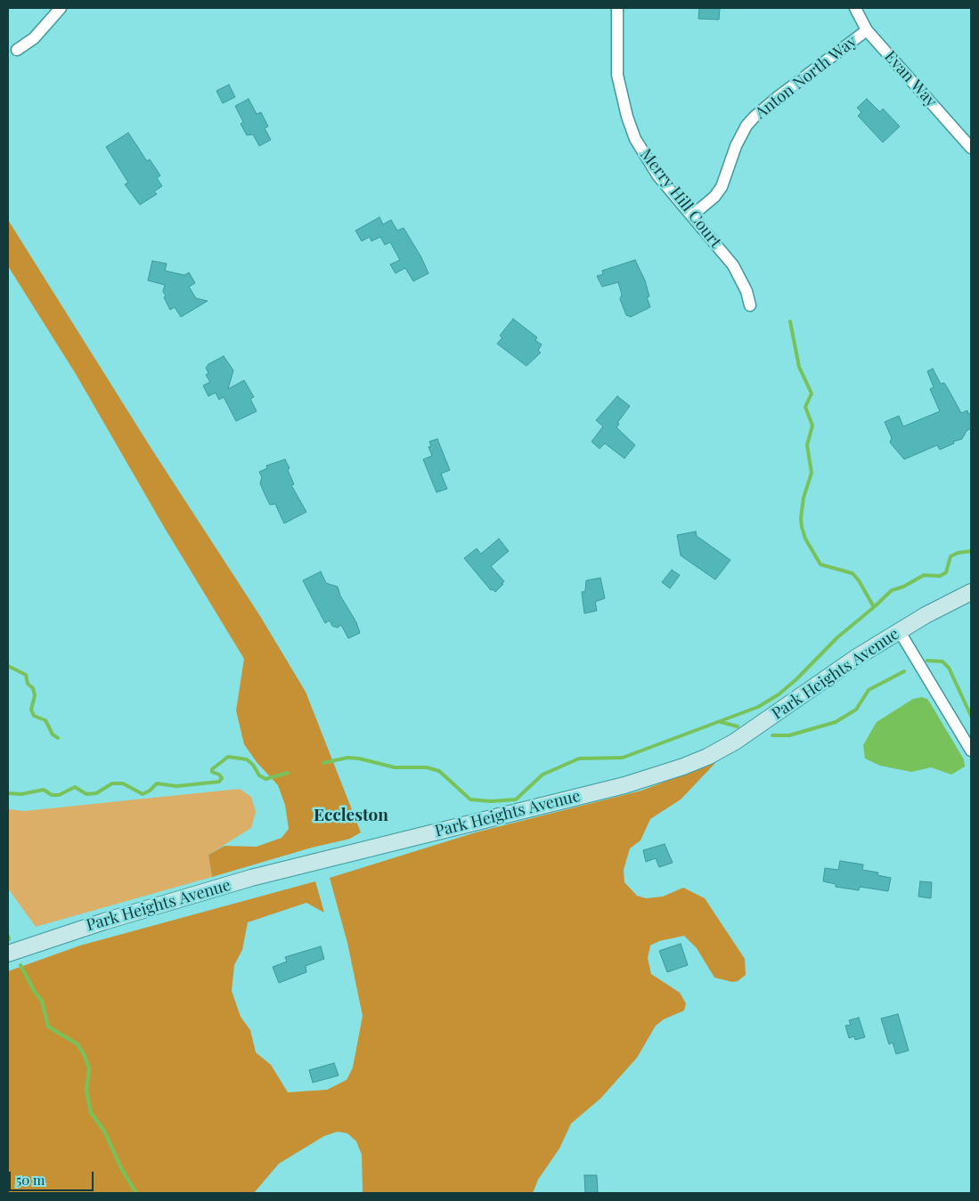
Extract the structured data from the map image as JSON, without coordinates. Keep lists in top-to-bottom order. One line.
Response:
{"streets":{"main road":["Park Heights Avenue"],"street":["Anton North Way","Evan Way","Merry Hill Court"]},"crossings":[["Anton North Way","Evan Way"],["Anton North Way","Merry Hill Court"]],"districts":["Eccleston"],"scale_bar":"50 m"}
